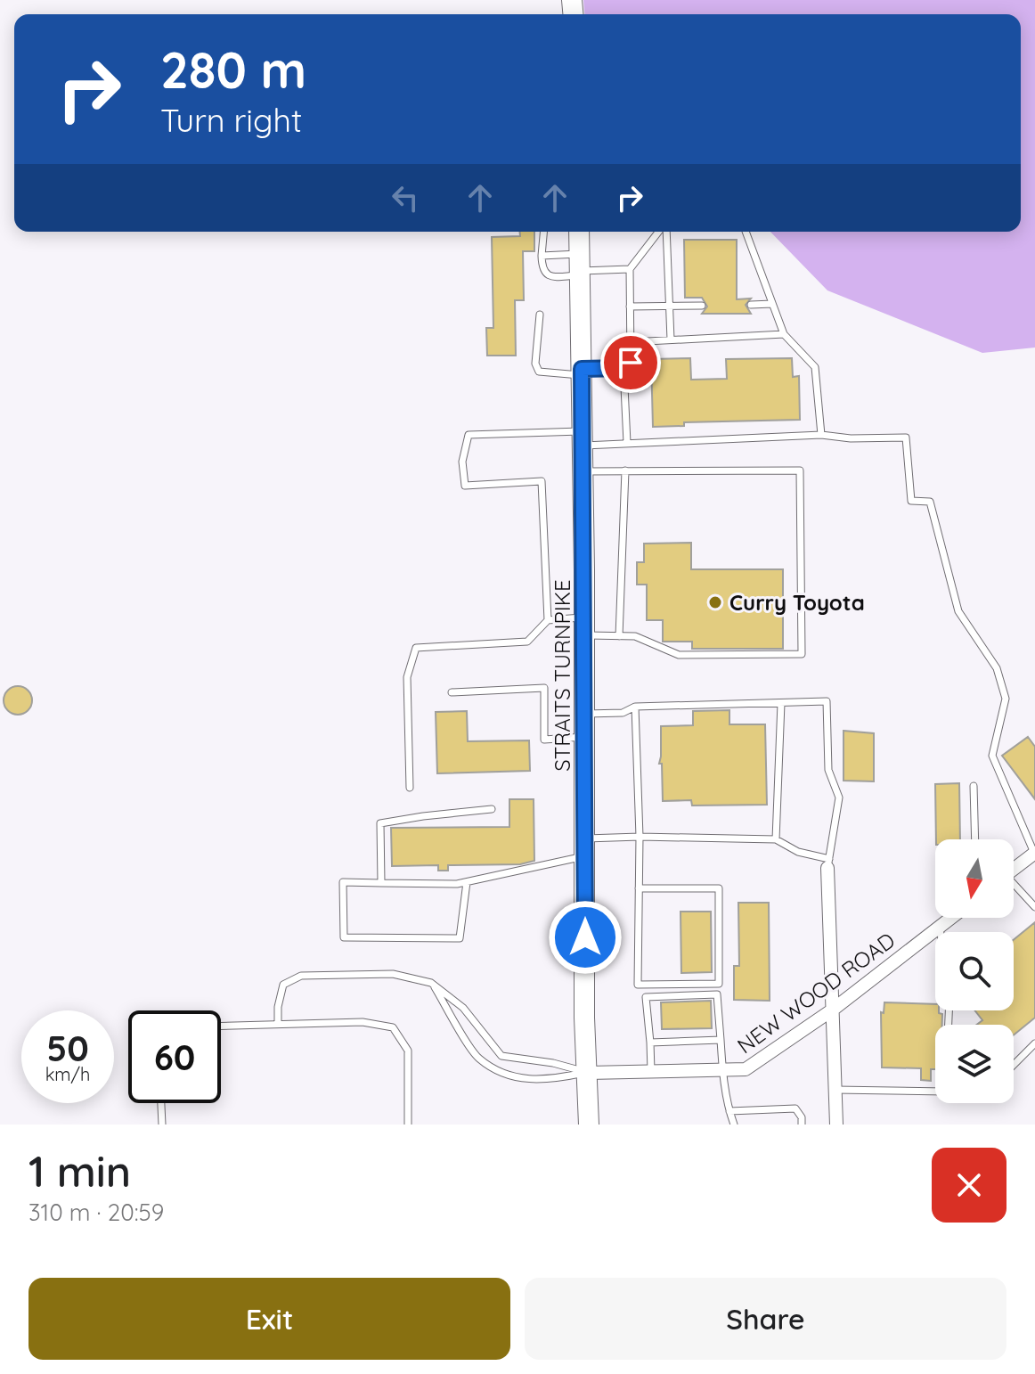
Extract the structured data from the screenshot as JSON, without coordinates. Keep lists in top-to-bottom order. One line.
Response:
{"streets":{"main road":["STRAITS TURNPIKE"],"street":["NEW WOOD ROAD"]},"crossings":[["STRAITS TURNPIKE","NEW WOOD ROAD"]],"places":["Curry Toyota"],"north":"bottom","page":{"turn":["280 m","Turn right"],"speed":"50 km/h","limit":"60","heading":["1 min","310 m · 20:59"],"buttons":["Exit","Share"]}}
